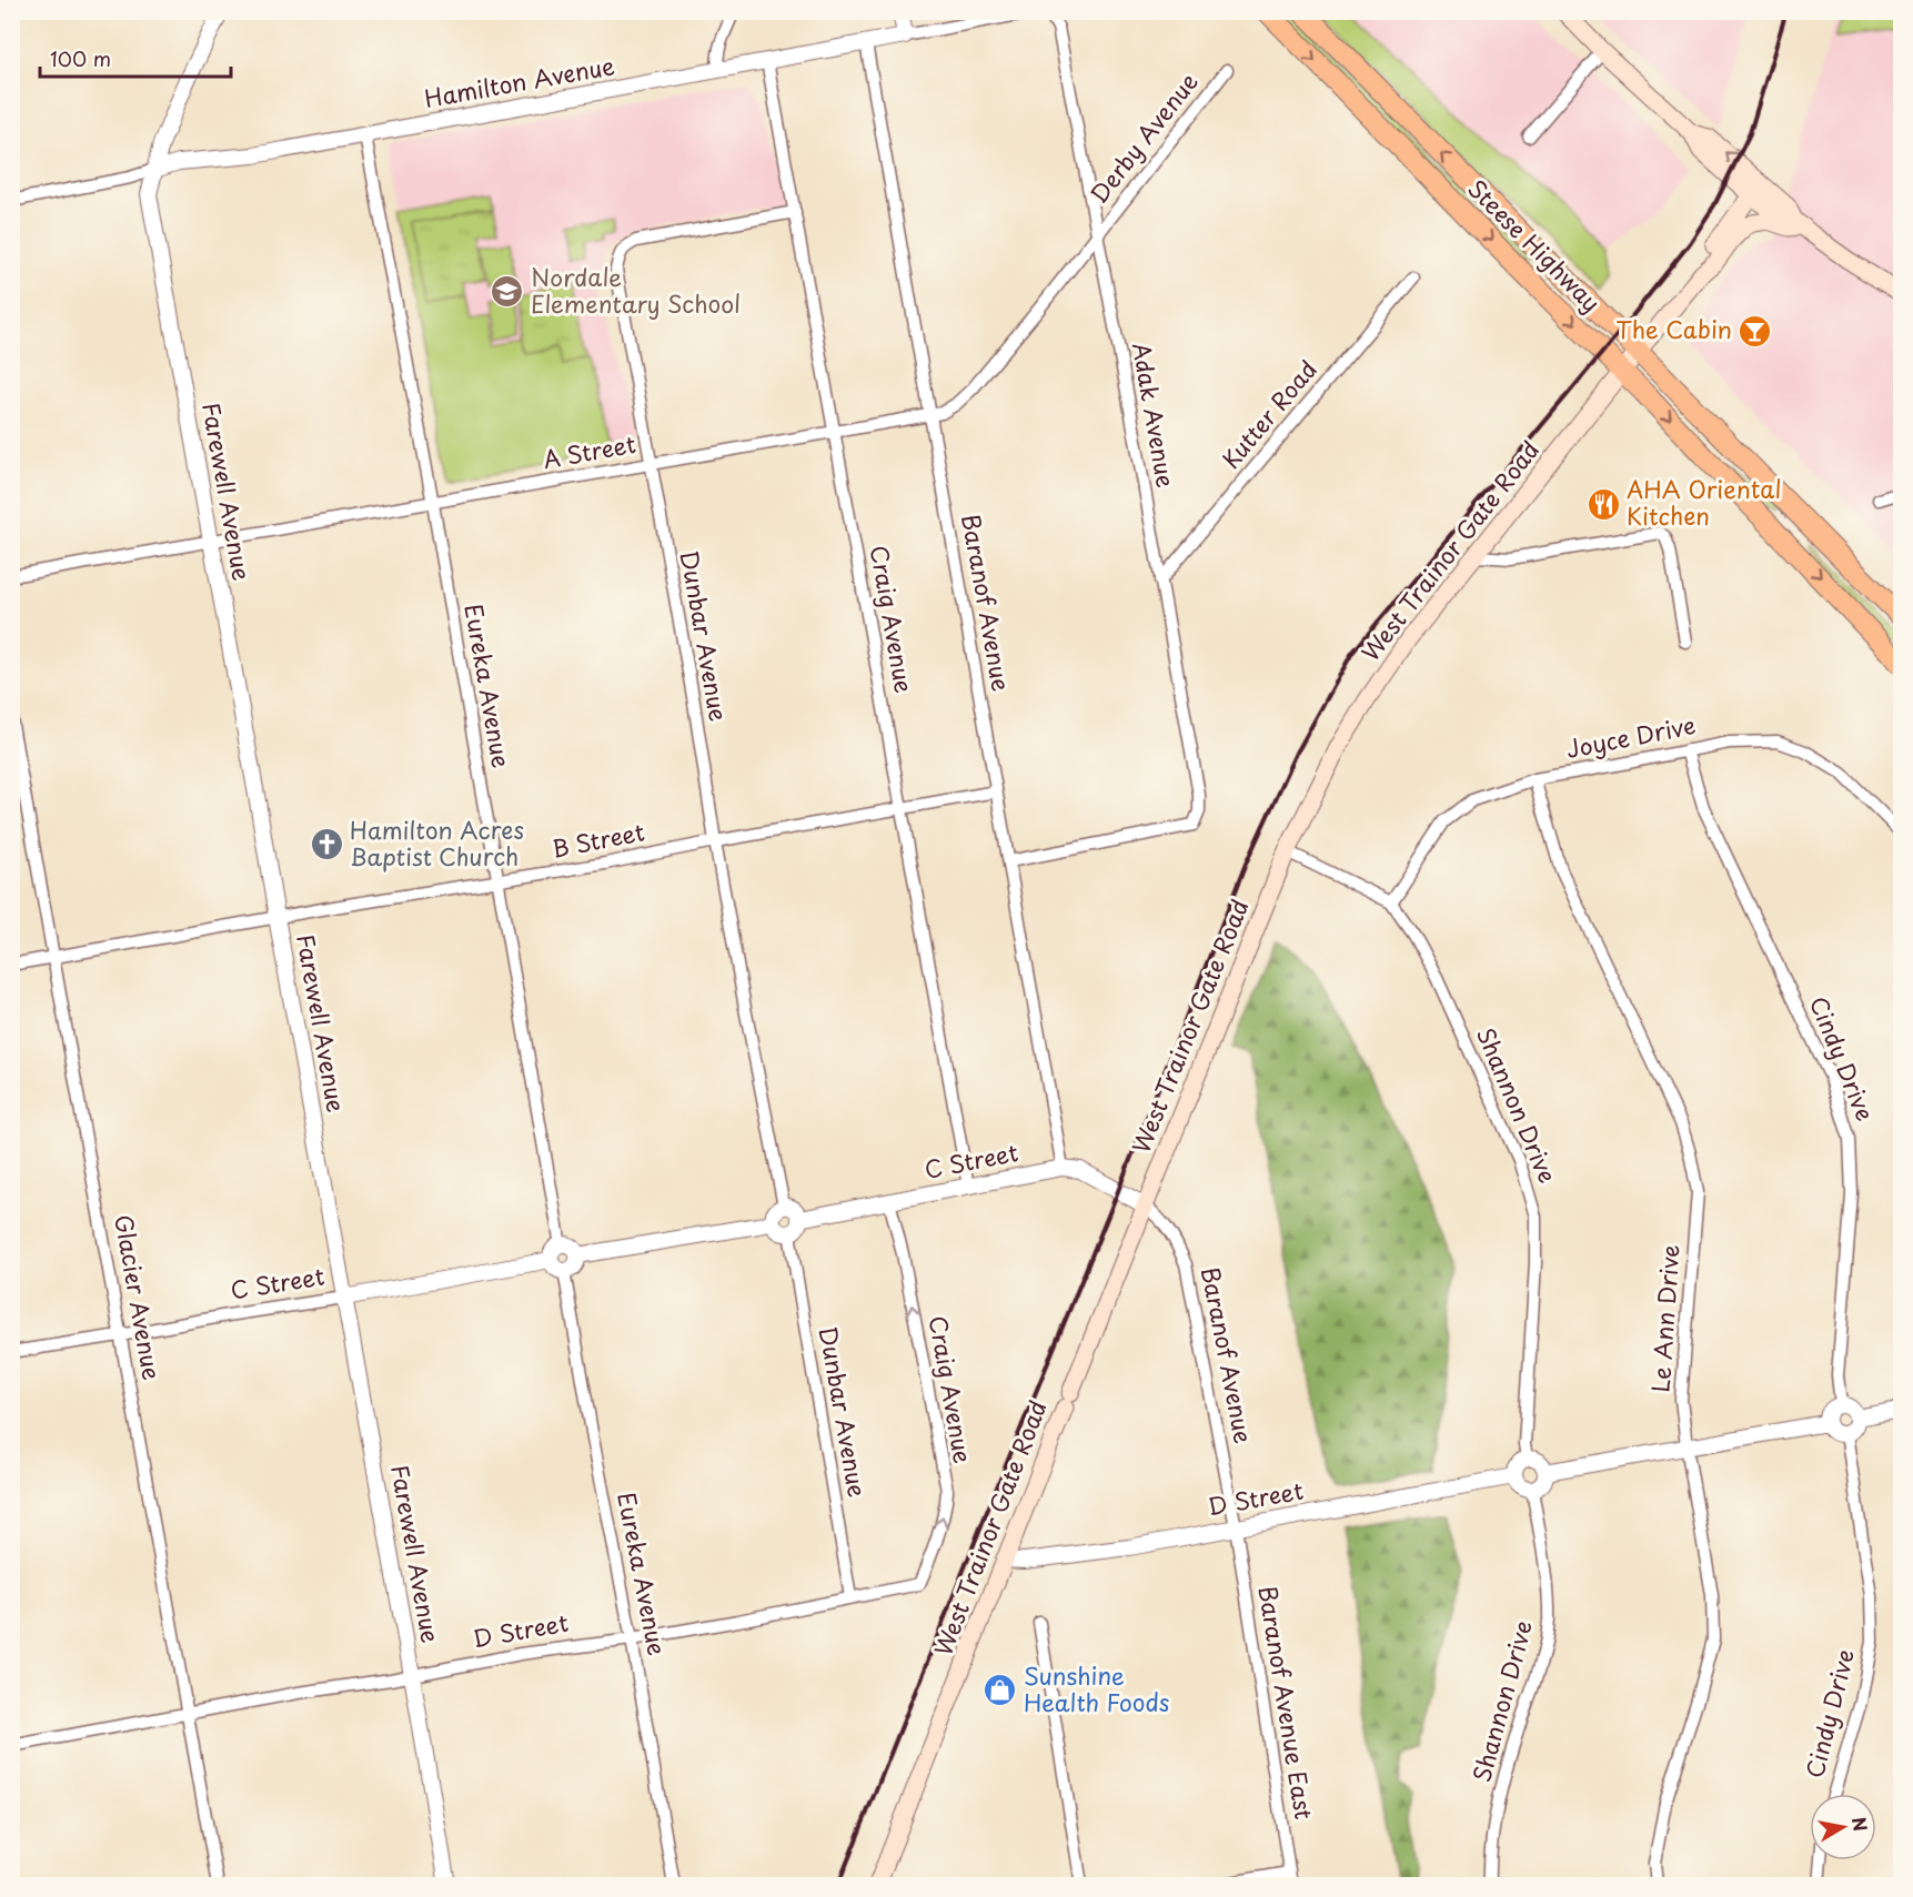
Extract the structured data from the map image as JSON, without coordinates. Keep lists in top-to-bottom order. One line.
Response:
{"streets":{"highway":["Steese Highway"],"main road":["West Trainor Gate Road"],"street":["Hamilton Avenue","Derby Avenue","Adak Avenue","Kutter Road","A Street","Farewell Avenue","Baranof Avenue","Craig Avenue","Dunbar Avenue","Eureka Avenue","Joyce Drive","B Street","Cindy Drive","Shannon Drive","C Street","Glacier Avenue","Le Ann Drive","D Street","Baranof Avenue East"]},"crossings":[["Hamilton Avenue","Adak Avenue"],["Hamilton Avenue","Farewell Avenue"],["Hamilton Avenue","Baranof Avenue"],["Hamilton Avenue","Craig Avenue"],["Hamilton Avenue","Eureka Avenue"],["Derby Avenue","Adak Avenue"],["Derby Avenue","A Street"],["Steese Highway","West Trainor Gate Road"],["Adak Avenue","Kutter Road"],["Adak Avenue","A Street"],["Adak Avenue","Baranof Avenue"],["A Street","Farewell Avenue"],["A Street","Baranof Avenue"],["A Street","Craig Avenue"],["A Street","Dunbar Avenue"],["A Street","Eureka Avenue"],["Farewell Avenue","B Street"],["Farewell Avenue","C Street"],["Farewell Avenue","D Street"],["West Trainor Gate Road","Baranof Avenue"],["West Trainor Gate Road","Shannon Drive"],["West Trainor Gate Road","C Street"],["West Trainor Gate Road","D Street"],["Baranof Avenue","B Street"],["Baranof Avenue","C Street"],["Baranof Avenue","D Street"],["Baranof Avenue","Baranof Avenue East"],["Craig Avenue","Dunbar Avenue"],["Craig Avenue","B Street"],["Craig Avenue","C Street"],["Craig Avenue","D Street"],["Dunbar Avenue","B Street"],["Dunbar Avenue","C Street"],["Dunbar Avenue","D Street"],["Eureka Avenue","B Street"],["Eureka Avenue","C Street"],["Eureka Avenue","D Street"],["Joyce Drive","Cindy Drive"],["Joyce Drive","Shannon Drive"],["Joyce Drive","Le Ann Drive"],["B Street","Glacier Avenue"],["Shannon Drive","D Street"],["C Street","Glacier Avenue"],["Glacier Avenue","D Street"],["D Street","Baranof Avenue East"]],"places":{"school or university":["Nordale Elementary School"],"bar":["The Cabin"],"restaurant":["AHA Oriental Kitchen"],"church":["Hamilton Acres Baptist Church"],"shop":["Sunshine Health Foods"]},"scale_bar":"100 m","north":"right"}
